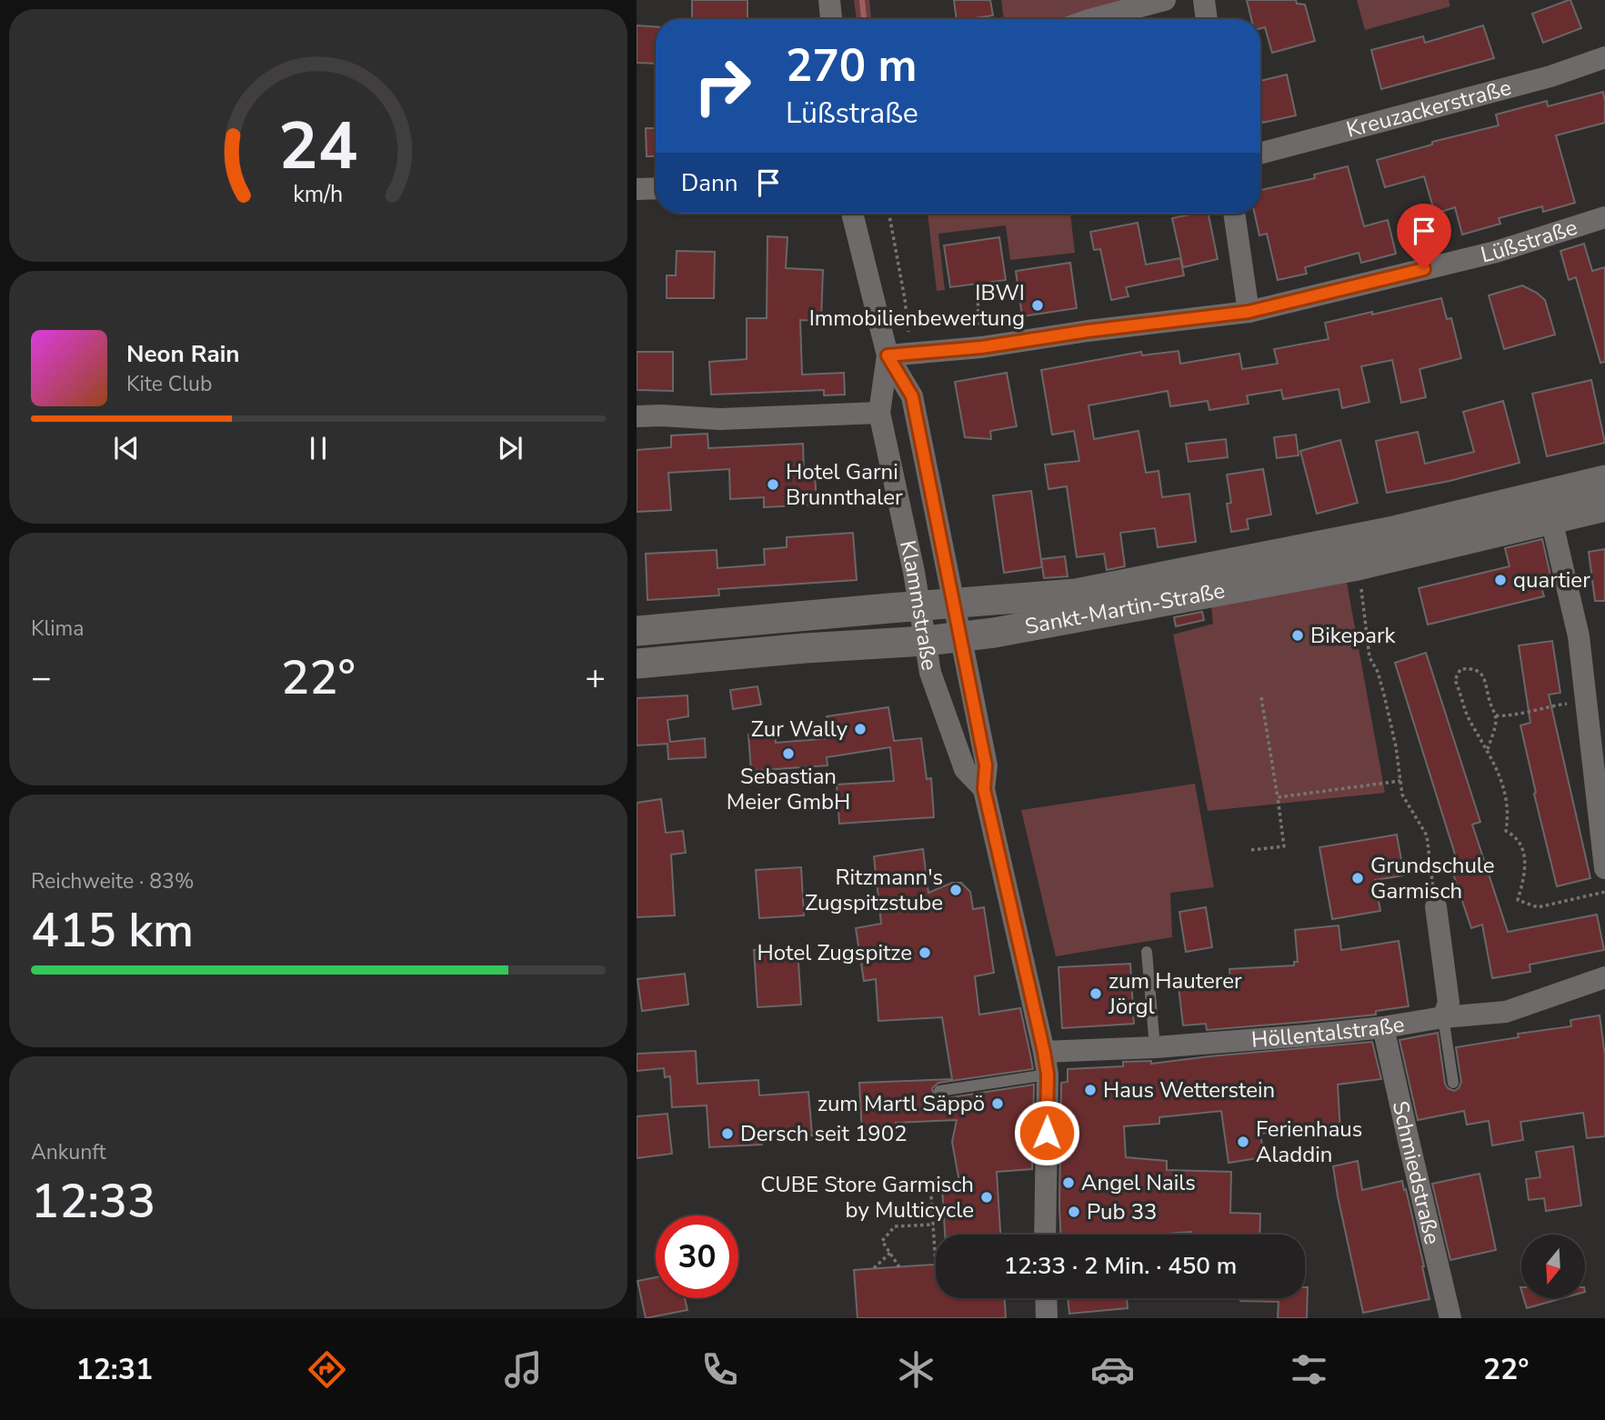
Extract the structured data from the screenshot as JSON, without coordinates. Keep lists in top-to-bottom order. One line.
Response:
{"streets":{"main road":["Sankt-Martin-Straße"],"street":["Kreuzackerstraße","Lüßstraße","Klammstraße","Höllentalstraße","Schmiedstraße"]},"crossings":[["Lüßstraße","Klammstraße"],["Klammstraße","Sankt-Martin-Straße"],["Klammstraße","Höllentalstraße"],["Höllentalstraße","Schmiedstraße"]],"places":["IBWI Immobilienbewertung","Hotel Garni Brunnthaler","quartier","Bikepark","Zur Wally","Sebastian Meier GmbH","Grundschule Garmisch","Ritzmann's Zugspitzstube","Hotel Zugspitze","zum Hauterer Jörgl","Haus Wetterstein","zum Martl Säppö","Dersch seit 1902","Ferienhaus Aladdin","Angel Nails","CUBE Store Garmisch by Multicycle","Pub 33"],"north":"bottom","page":{"turn":["270 m","Lüßstraße"],"then":"Dann","song":["Neon Rain","Kite Club"],"tile":["Klima",["Reichweite · 83%","415 km"],["Ankunft","12:33"]],"heat":["−","22°","+"],"limit":"30","trip":"12:33 · 2 Min. · 450 m","tabs":["12:31","22°"],"gauge":["24","km/h"]}}
